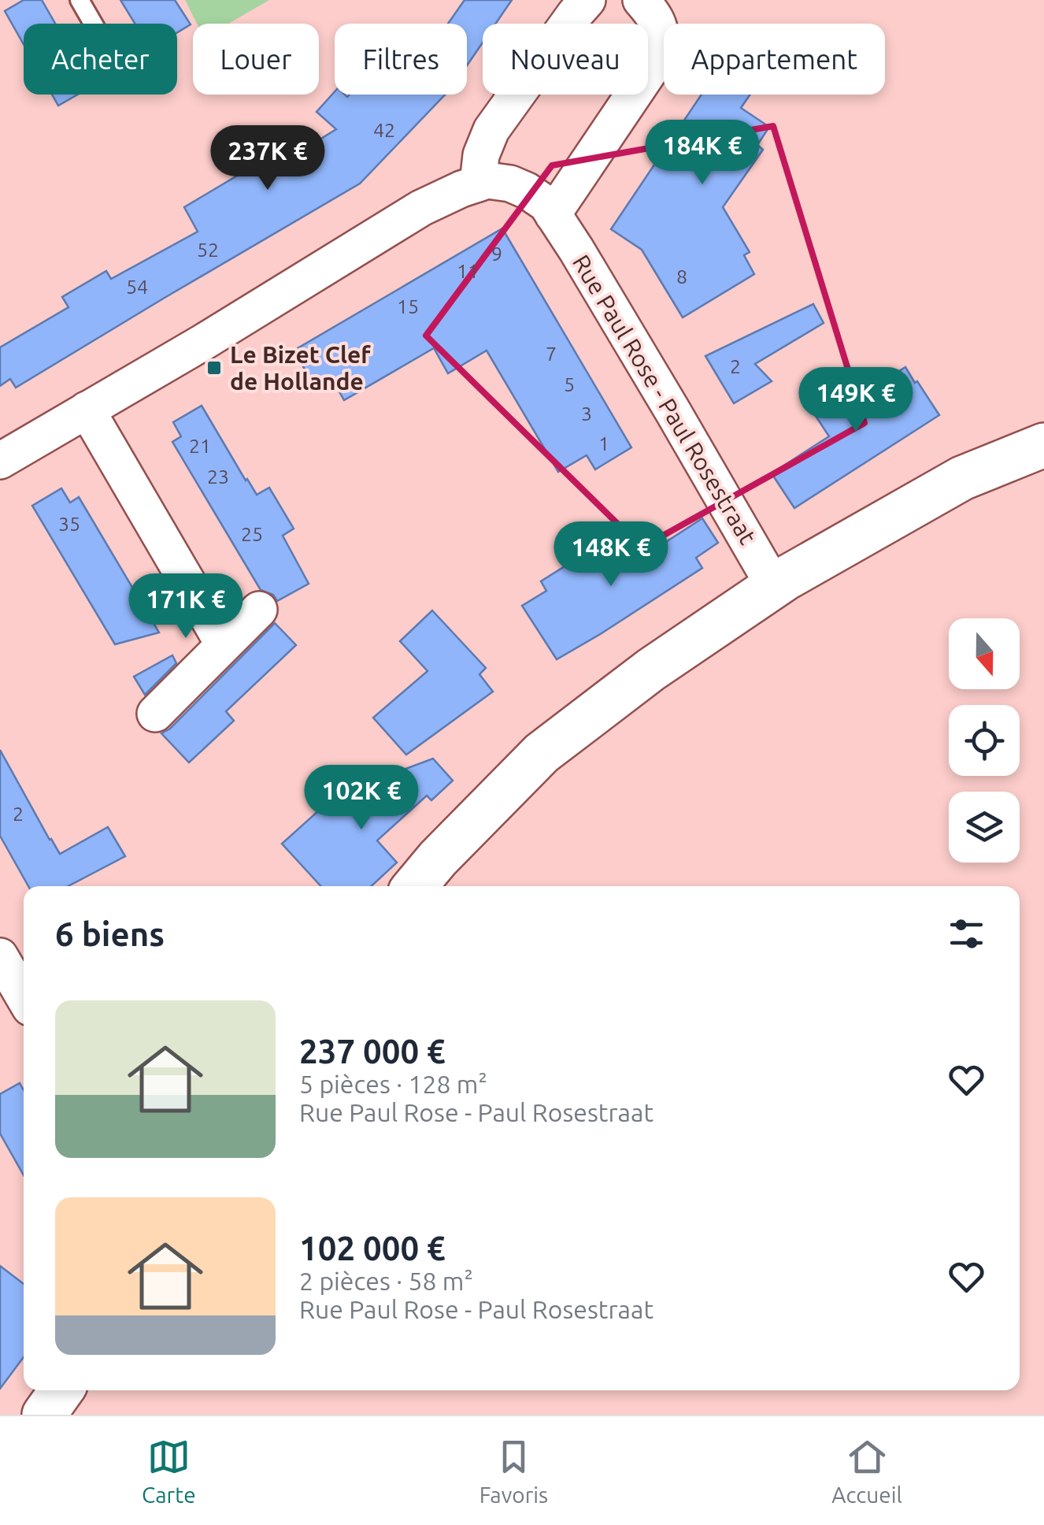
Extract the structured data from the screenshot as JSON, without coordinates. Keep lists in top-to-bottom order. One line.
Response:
{"streets":{"street":["Rue Paul Rose - Paul Rosestraat"]},"places":{"transit":["Le Bizet Clef de Hollande"]},"house_numbers":["42","52","9","11","8","54","15","7","2","5","3","1","21","23","35","25","2"],"north":"bottom","page":{"chip":["Acheter","Louer","Filtres","Nouveau","Appartement"],"price":["184K €","237K €","149K €","148K €","171K €","102K €"],"heading":"6 biens","list":[{"name":"237 000 €","note":"5 pièces · 128 m² · Rue Paul Rose - Paul Rosestraat"},{"name":"102 000 €","note":"2 pièces · 58 m² · Rue Paul Rose - Paul Rosestraat"}],"tabs":["Carte","Favoris","Accueil"]}}
